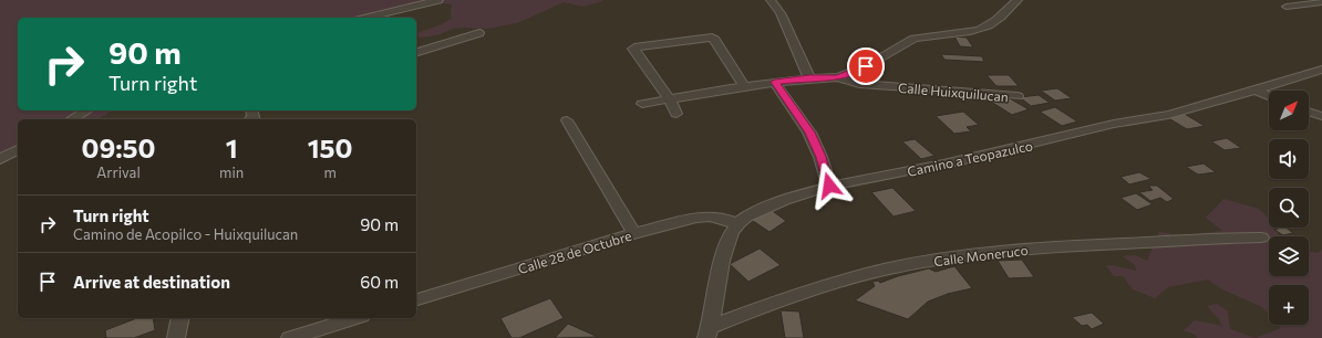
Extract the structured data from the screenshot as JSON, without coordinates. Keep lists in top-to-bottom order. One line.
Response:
{"streets":{"street":["Calle Huixquilucan","Camino a Teopazulco","Calle 28 de Octubre","Calle Moneruco"]},"crossings":[["Camino a Teopazulco","Calle 28 de Octubre"],["Camino a Teopazulco","Calle Moneruco"]],"north":"top right","page":{"turn":["90 m","Turn right"],"map_buttons":"+","eta":["09:50","Arrival","1","min","150","m"],"list":[{"name":"Turn right","note":"Camino de Acopilco - Huixquilucan","value":"90 m"},{"name":"Arrive at destination","value":"60 m"}]}}
